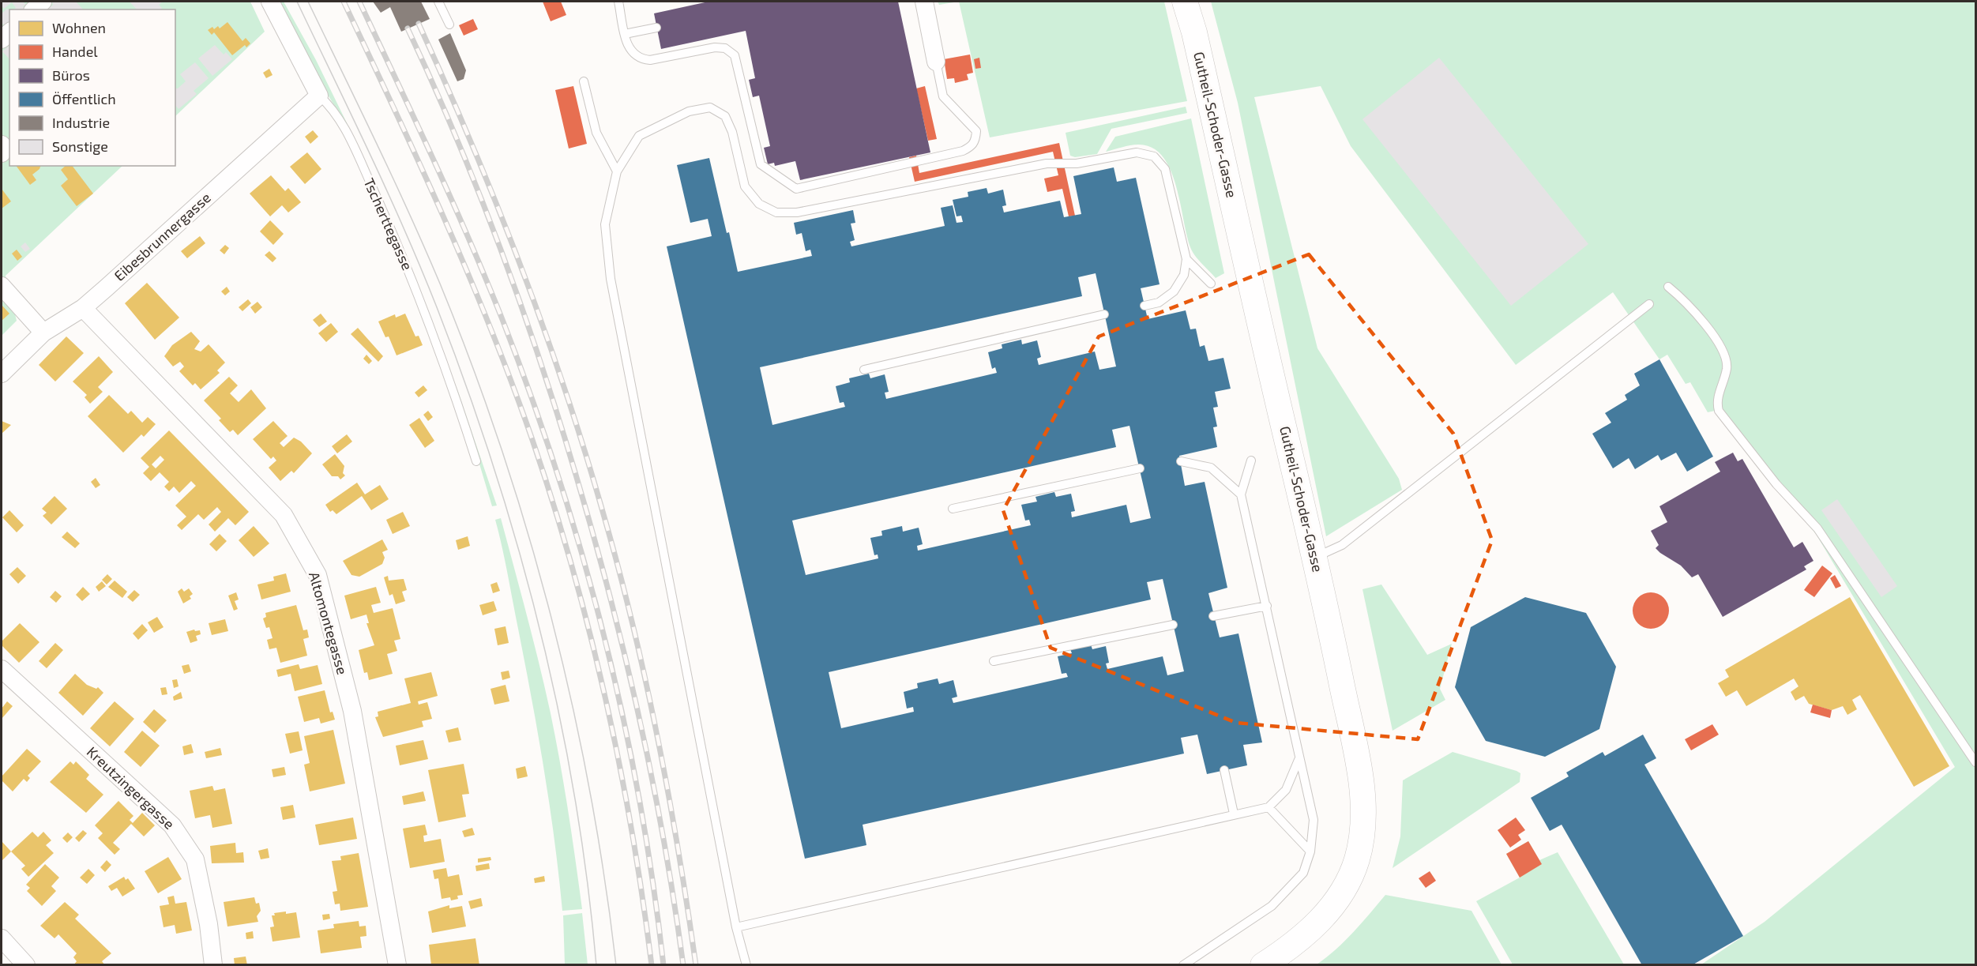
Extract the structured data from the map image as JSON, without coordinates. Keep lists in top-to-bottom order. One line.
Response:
{"streets":{"street":["Gutheil-Schoder-Gasse","Tscherttegasse","Eibesbrunnergasse","Altomontegasse","Kreutzingergasse"]},"crossings":[["Tscherttegasse","Eibesbrunnergasse"],["Eibesbrunnergasse","Altomontegasse"]],"legend":["Wohnen","Handel","Büros","Öffentlich","Industrie","Sonstige"]}
